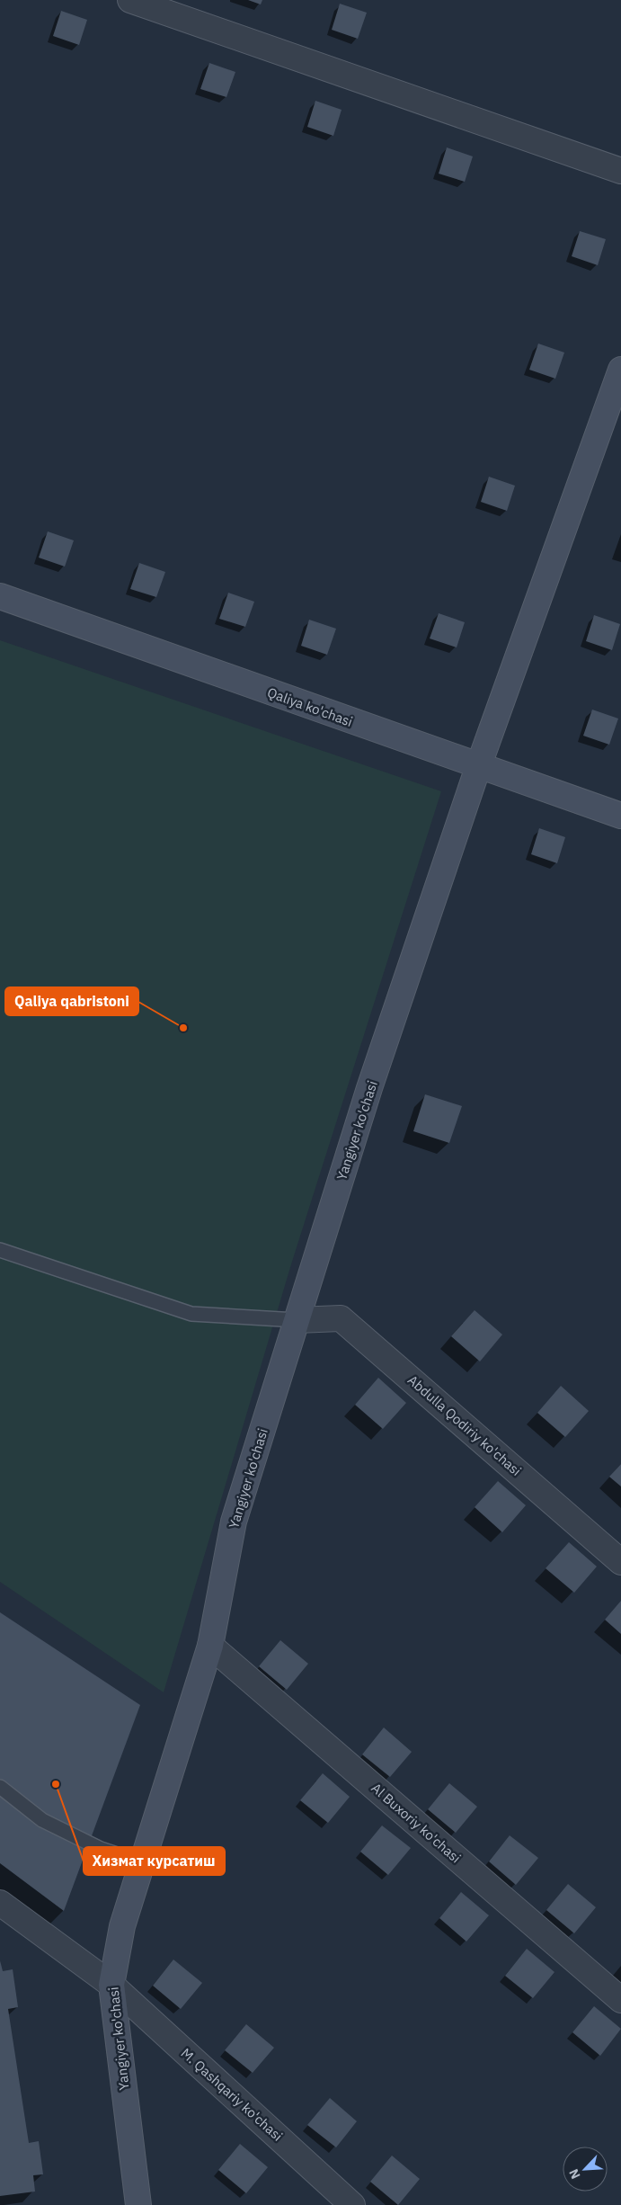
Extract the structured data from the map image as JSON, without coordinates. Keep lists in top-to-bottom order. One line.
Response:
{"streets":{"street":["Qaliya ko'chasi","Yangiyer ko'chasi","Abdulla Qodiriy ko'chasi","Al Buxoriy ko'chasi","M. Qashqariy ko'chasi"]},"crossings":[["Qaliya ko'chasi","Yangiyer ko'chasi"],["Yangiyer ko'chasi","Abdulla Qodiriy ko'chasi"],["Yangiyer ko'chasi","Al Buxoriy ko'chasi"],["Yangiyer ko'chasi","M. Qashqariy ko'chasi"]],"places":["Qaliya qabristoni","Хизмат курсатиш"],"north":"bottom left"}
